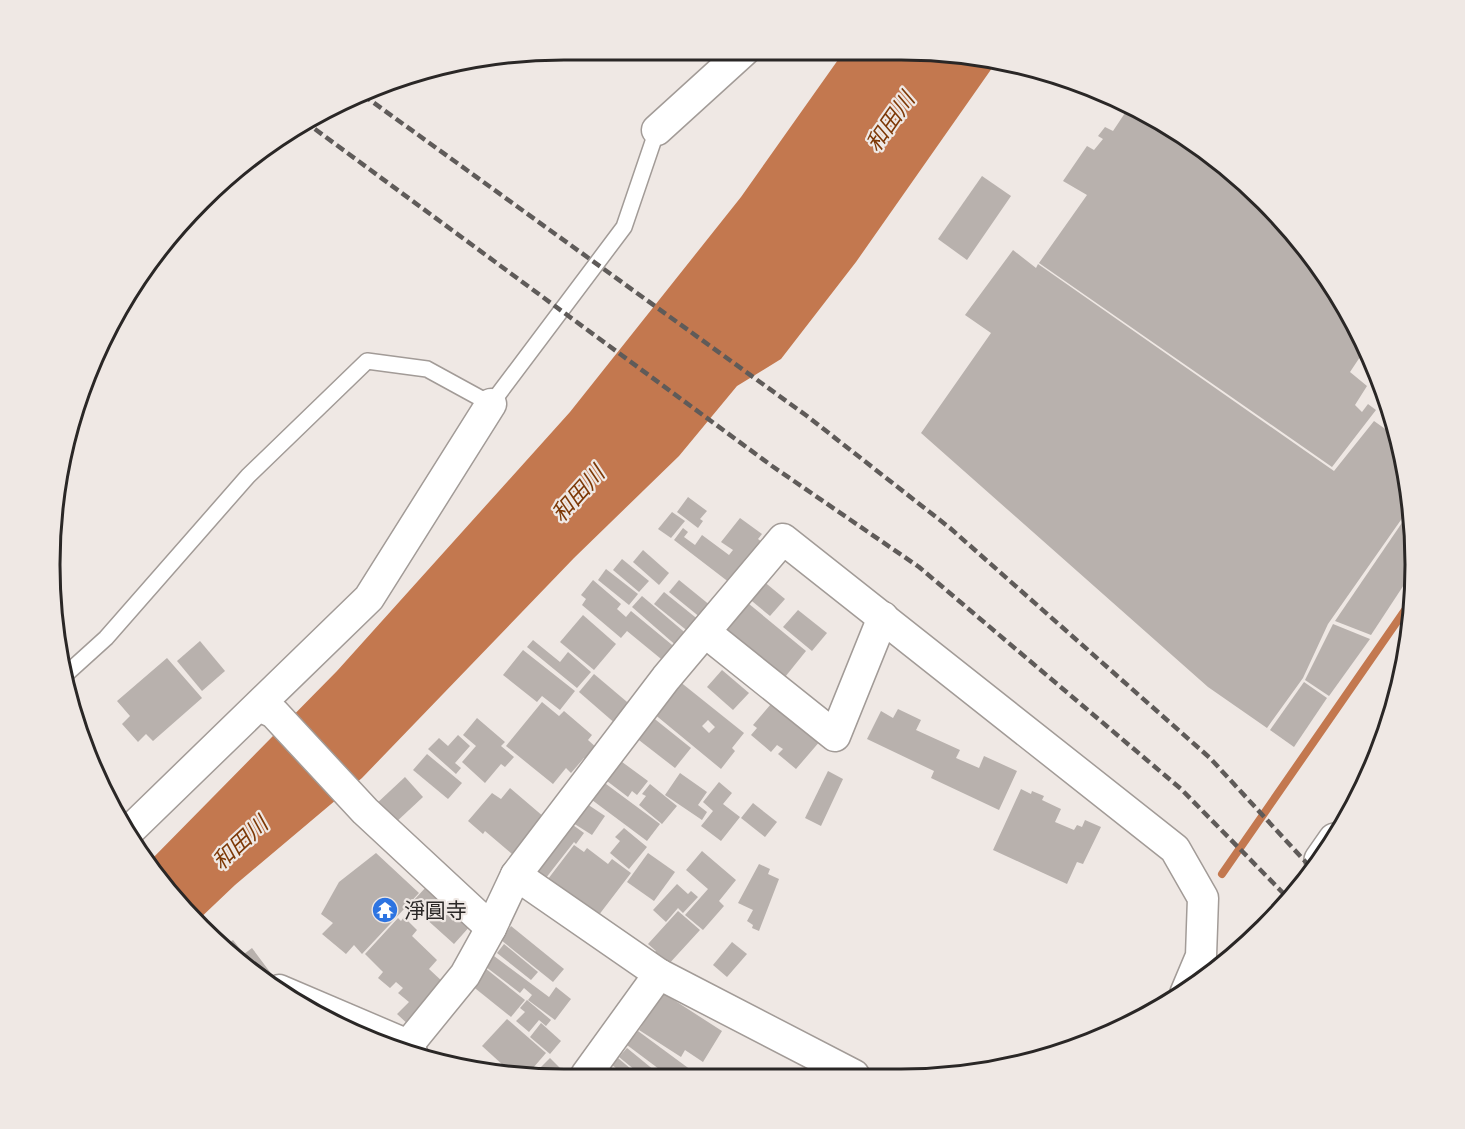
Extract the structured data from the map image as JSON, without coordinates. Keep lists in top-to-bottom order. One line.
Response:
{"water":["和田川"],"places":{"temple":["淨圓寺"]}}
